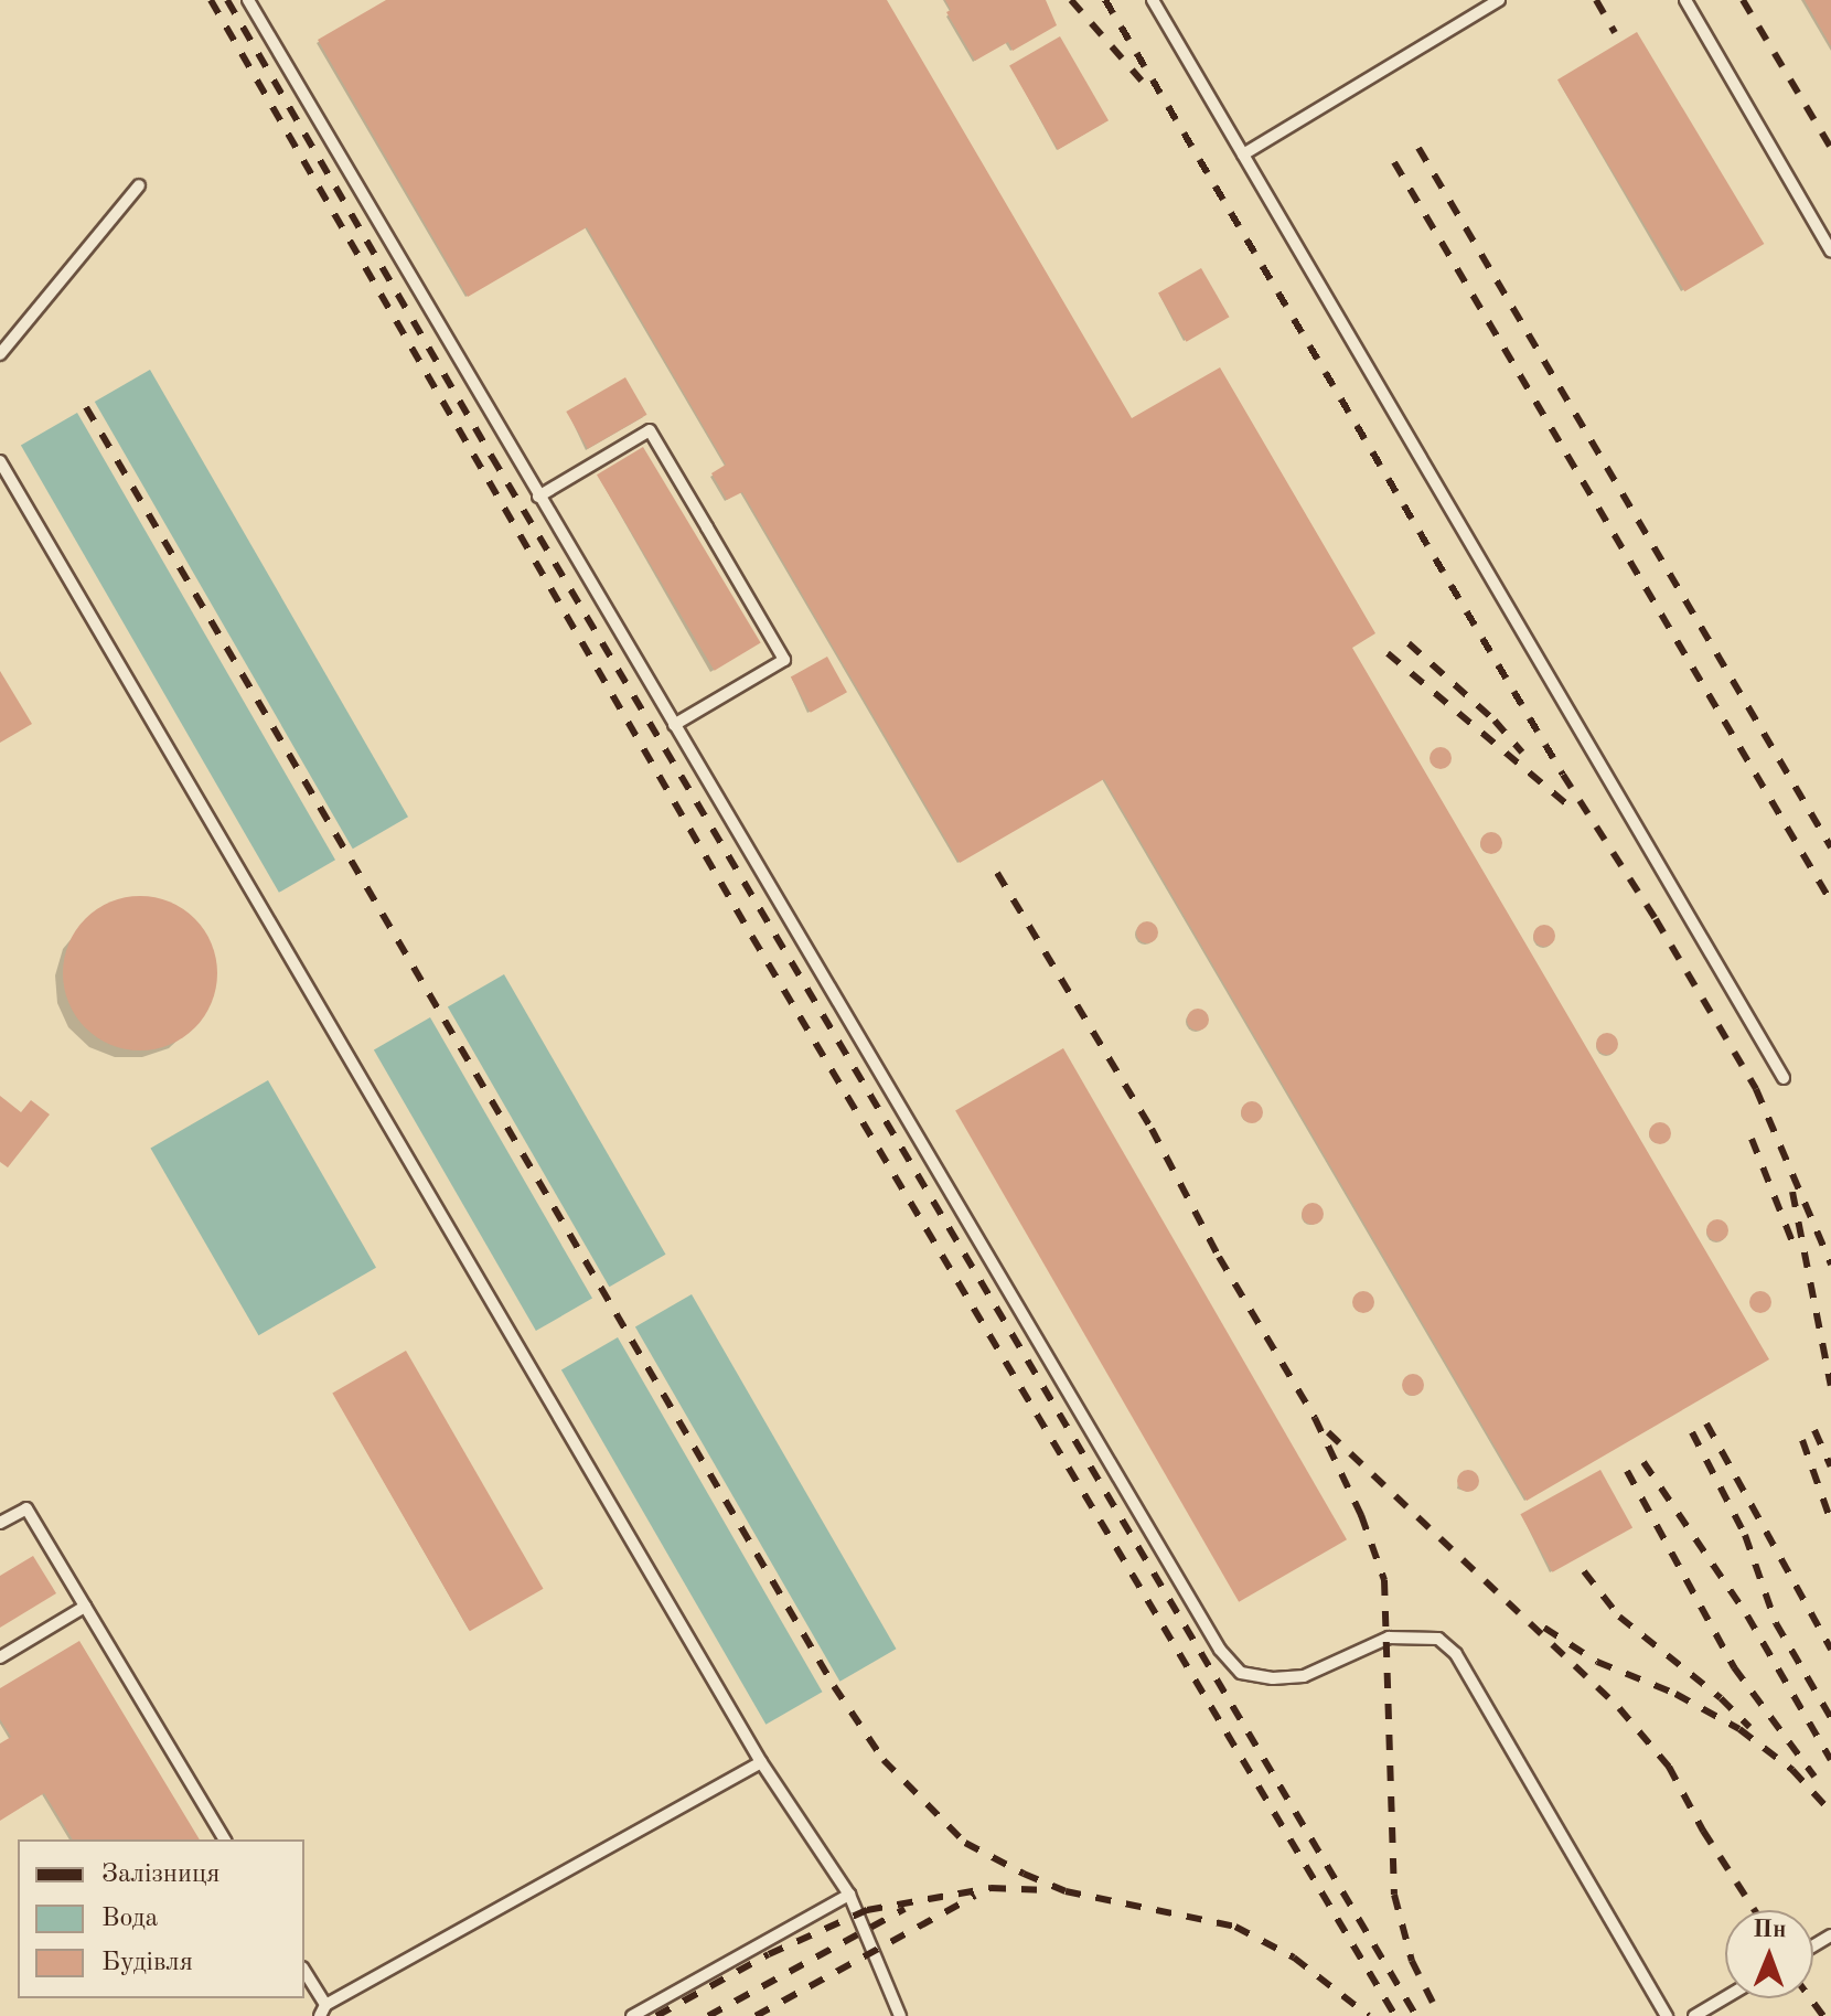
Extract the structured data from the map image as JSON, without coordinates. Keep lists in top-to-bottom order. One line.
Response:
{"legend":["Залізниця","Вода","Будівля"],"north":"top"}
